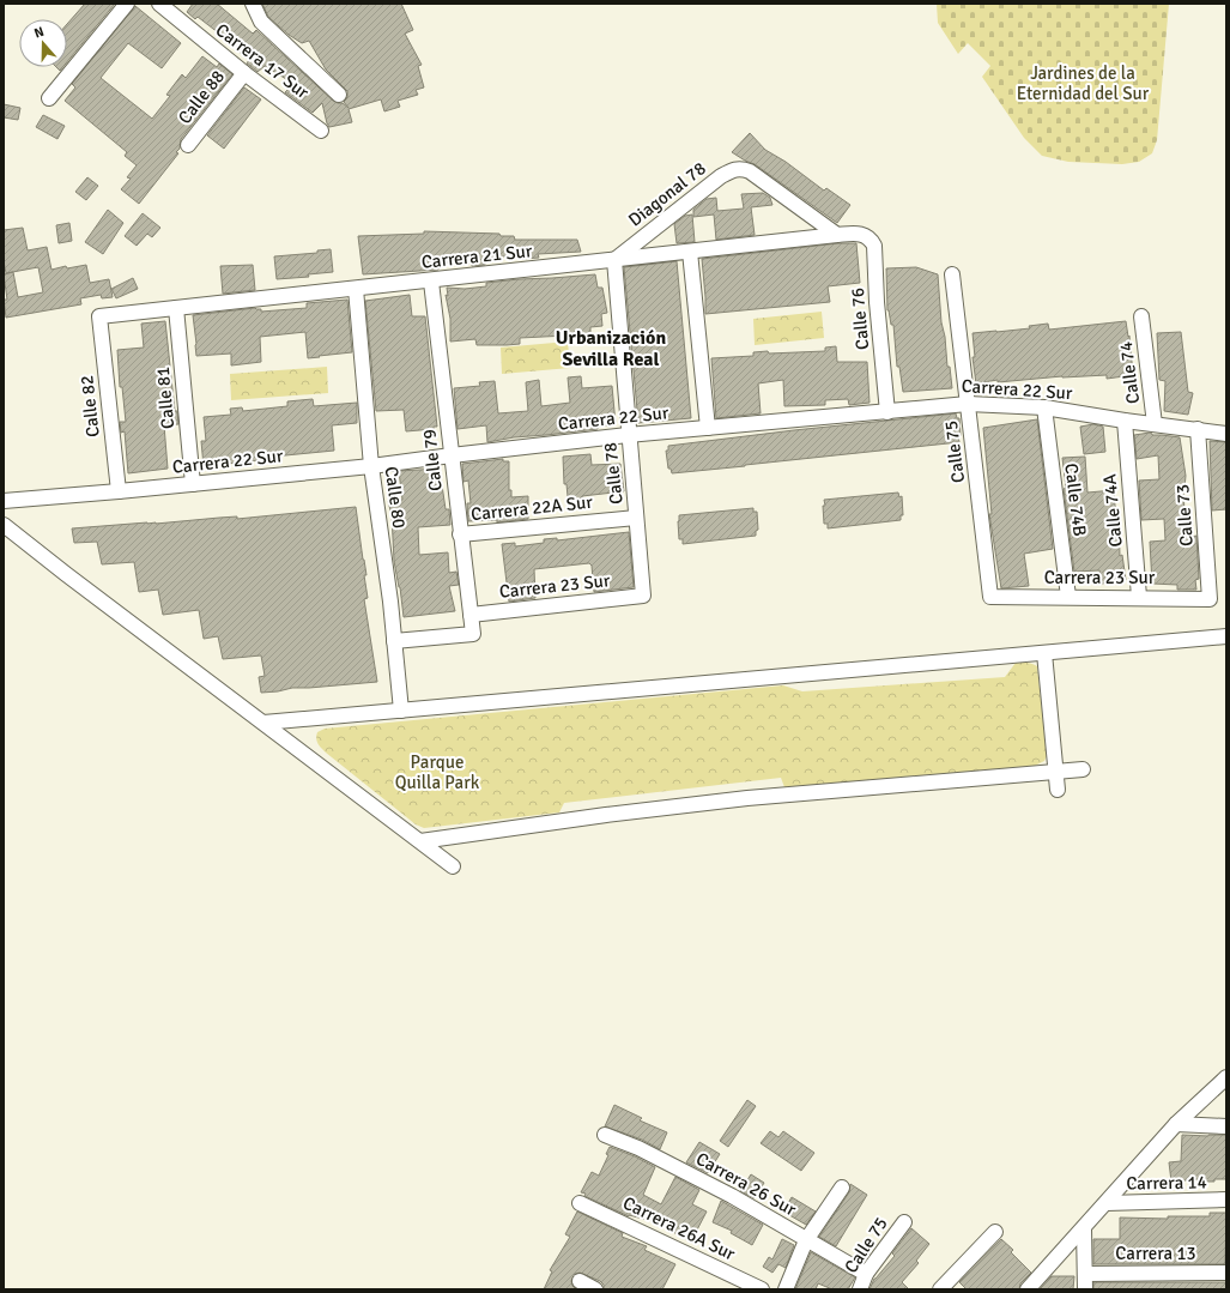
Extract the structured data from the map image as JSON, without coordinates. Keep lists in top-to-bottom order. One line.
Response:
{"streets":{"street":["Carrera 17 Sur","Calle 88","Diagonal 78","Carrera 21 Sur","Calle 76","Calle 74","Carrera 22 Sur","Calle 81","Calle 82","Calle 75","Calle 79","Calle 78","Calle 80","Calle 74B","Carrera 22A Sur","Calle 74A","Calle 73","Carrera 23 Sur","Carrera 14","Carrera 26 Sur","Carrera 26A Sur","Carrera 13"]},"crossings":[["Carrera 17 Sur","Calle 88"],["Diagonal 78","Carrera 21 Sur"],["Diagonal 78","Calle 78"],["Carrera 21 Sur","Calle 76"],["Carrera 21 Sur","Calle 81"],["Carrera 21 Sur","Calle 82"],["Carrera 21 Sur","Calle 79"],["Carrera 21 Sur","Calle 78"],["Carrera 21 Sur","Calle 80"],["Calle 76","Carrera 22 Sur"],["Calle 74","Carrera 22 Sur"],["Carrera 22 Sur","Calle 81"],["Carrera 22 Sur","Calle 82"],["Carrera 22 Sur","Calle 75"],["Carrera 22 Sur","Calle 79"],["Carrera 22 Sur","Calle 78"],["Carrera 22 Sur","Calle 80"],["Carrera 22 Sur","Calle 74B"],["Carrera 22 Sur","Calle 74A"],["Carrera 22 Sur","Calle 73"],["Calle 75","Carrera 23 Sur"],["Calle 75","Carrera 26 Sur"],["Calle 79","Calle 80"],["Calle 79","Carrera 22A Sur"],["Calle 79","Carrera 23 Sur"],["Calle 78","Carrera 22A Sur"],["Calle 78","Carrera 23 Sur"],["Calle 74B","Carrera 23 Sur"],["Calle 74A","Carrera 23 Sur"],["Calle 73","Carrera 23 Sur"]],"districts":["Urbanización Sevilla Real"],"parks":["Jardines de la Eternidad del Sur","Parque Quilla Park"],"north":"top"}
